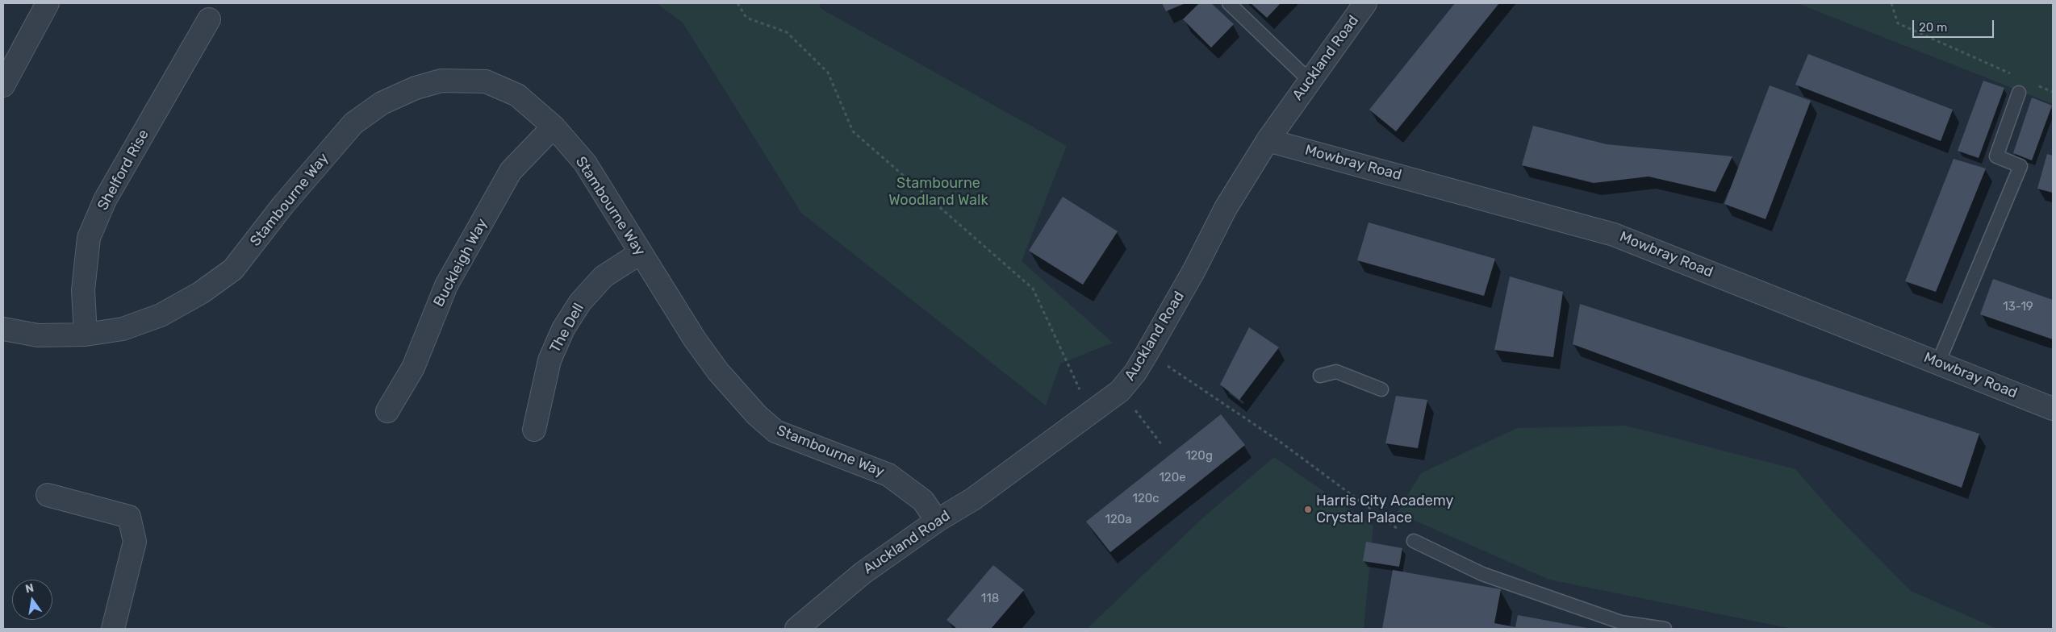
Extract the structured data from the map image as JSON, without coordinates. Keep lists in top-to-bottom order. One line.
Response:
{"streets":{"street":["Auckland Road","Mowbray Road","Shelford Rise","Stambourne Way","Buckleigh Way","The Dell"]},"crossings":[["Auckland Road","Mowbray Road"],["Auckland Road","Stambourne Way"],["Shelford Rise","Stambourne Way"],["Stambourne Way","Buckleigh Way"],["Stambourne Way","The Dell"]],"parks":["Stambourne Woodland Walk"],"places":["Harris City Academy Crystal Palace"],"house_numbers":["13-19","120g","120e","120c","120a","118"],"scale_bar":"20 m","north":"top"}
